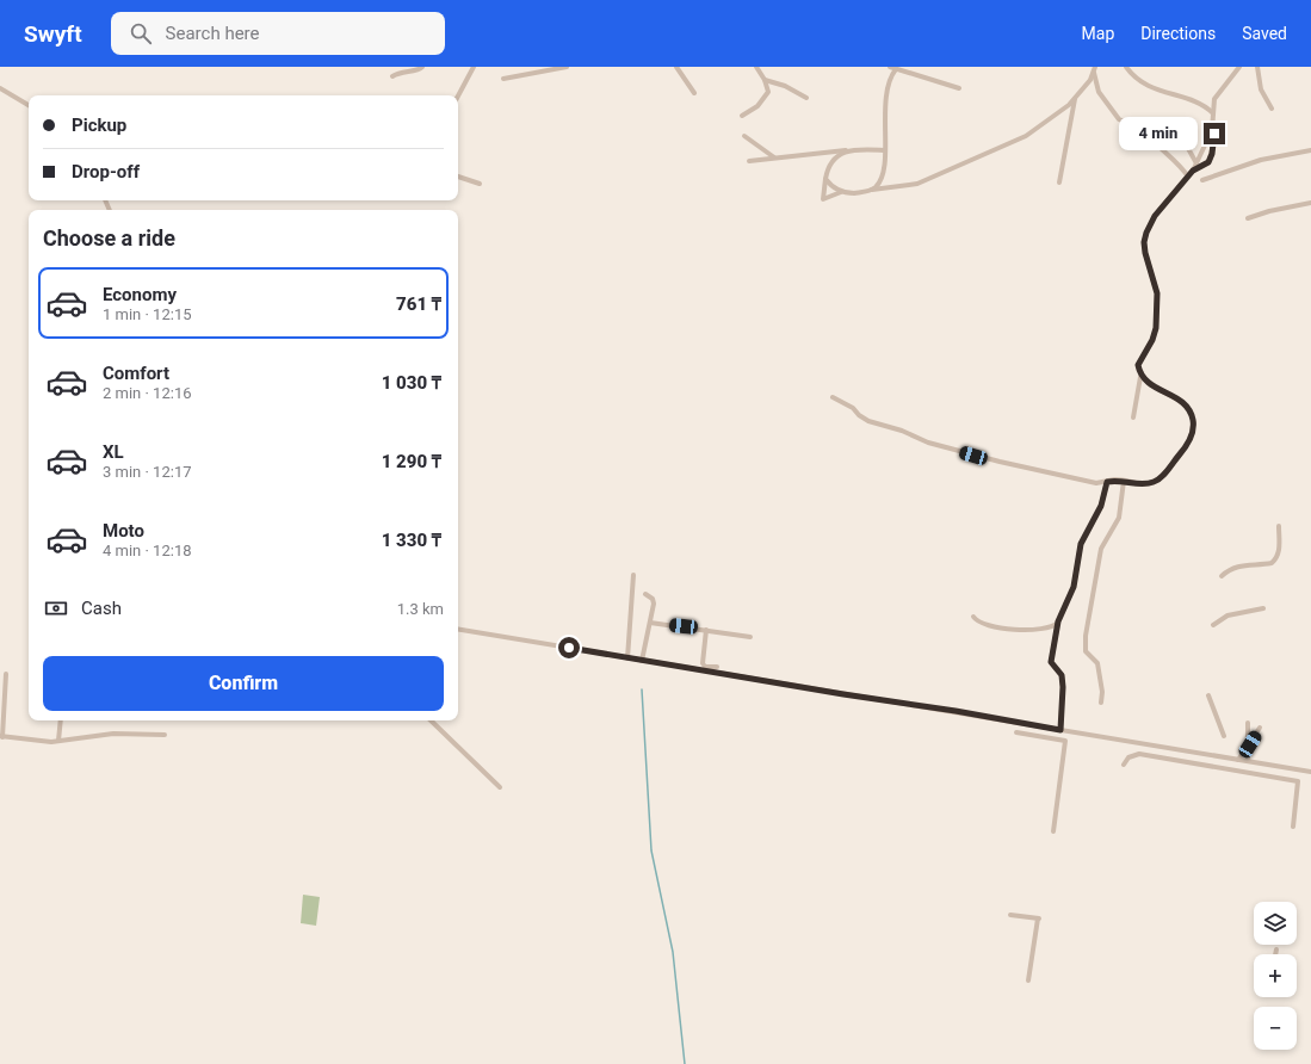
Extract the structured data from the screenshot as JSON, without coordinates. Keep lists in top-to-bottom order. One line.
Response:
{"page":{"header":"Swyft","search":"Search here","nav":["Map","Directions","Saved"],"banner":["Pickup","Drop-off"],"bubble":"4 min","heading":"Choose a ride","list":[{"name":"Economy","note":"1 min · 12:15","value":"761 ₸"},{"name":"Comfort","note":"2 min · 12:16","value":"1 030 ₸"},{"name":"XL","note":"3 min · 12:17","value":"1 290 ₸"},{"name":"Moto","note":"4 min · 12:18","value":"1 330 ₸"}],"pay":["Cash","1.3 km"],"buttons":"Confirm","map_buttons":["+","−"]}}
